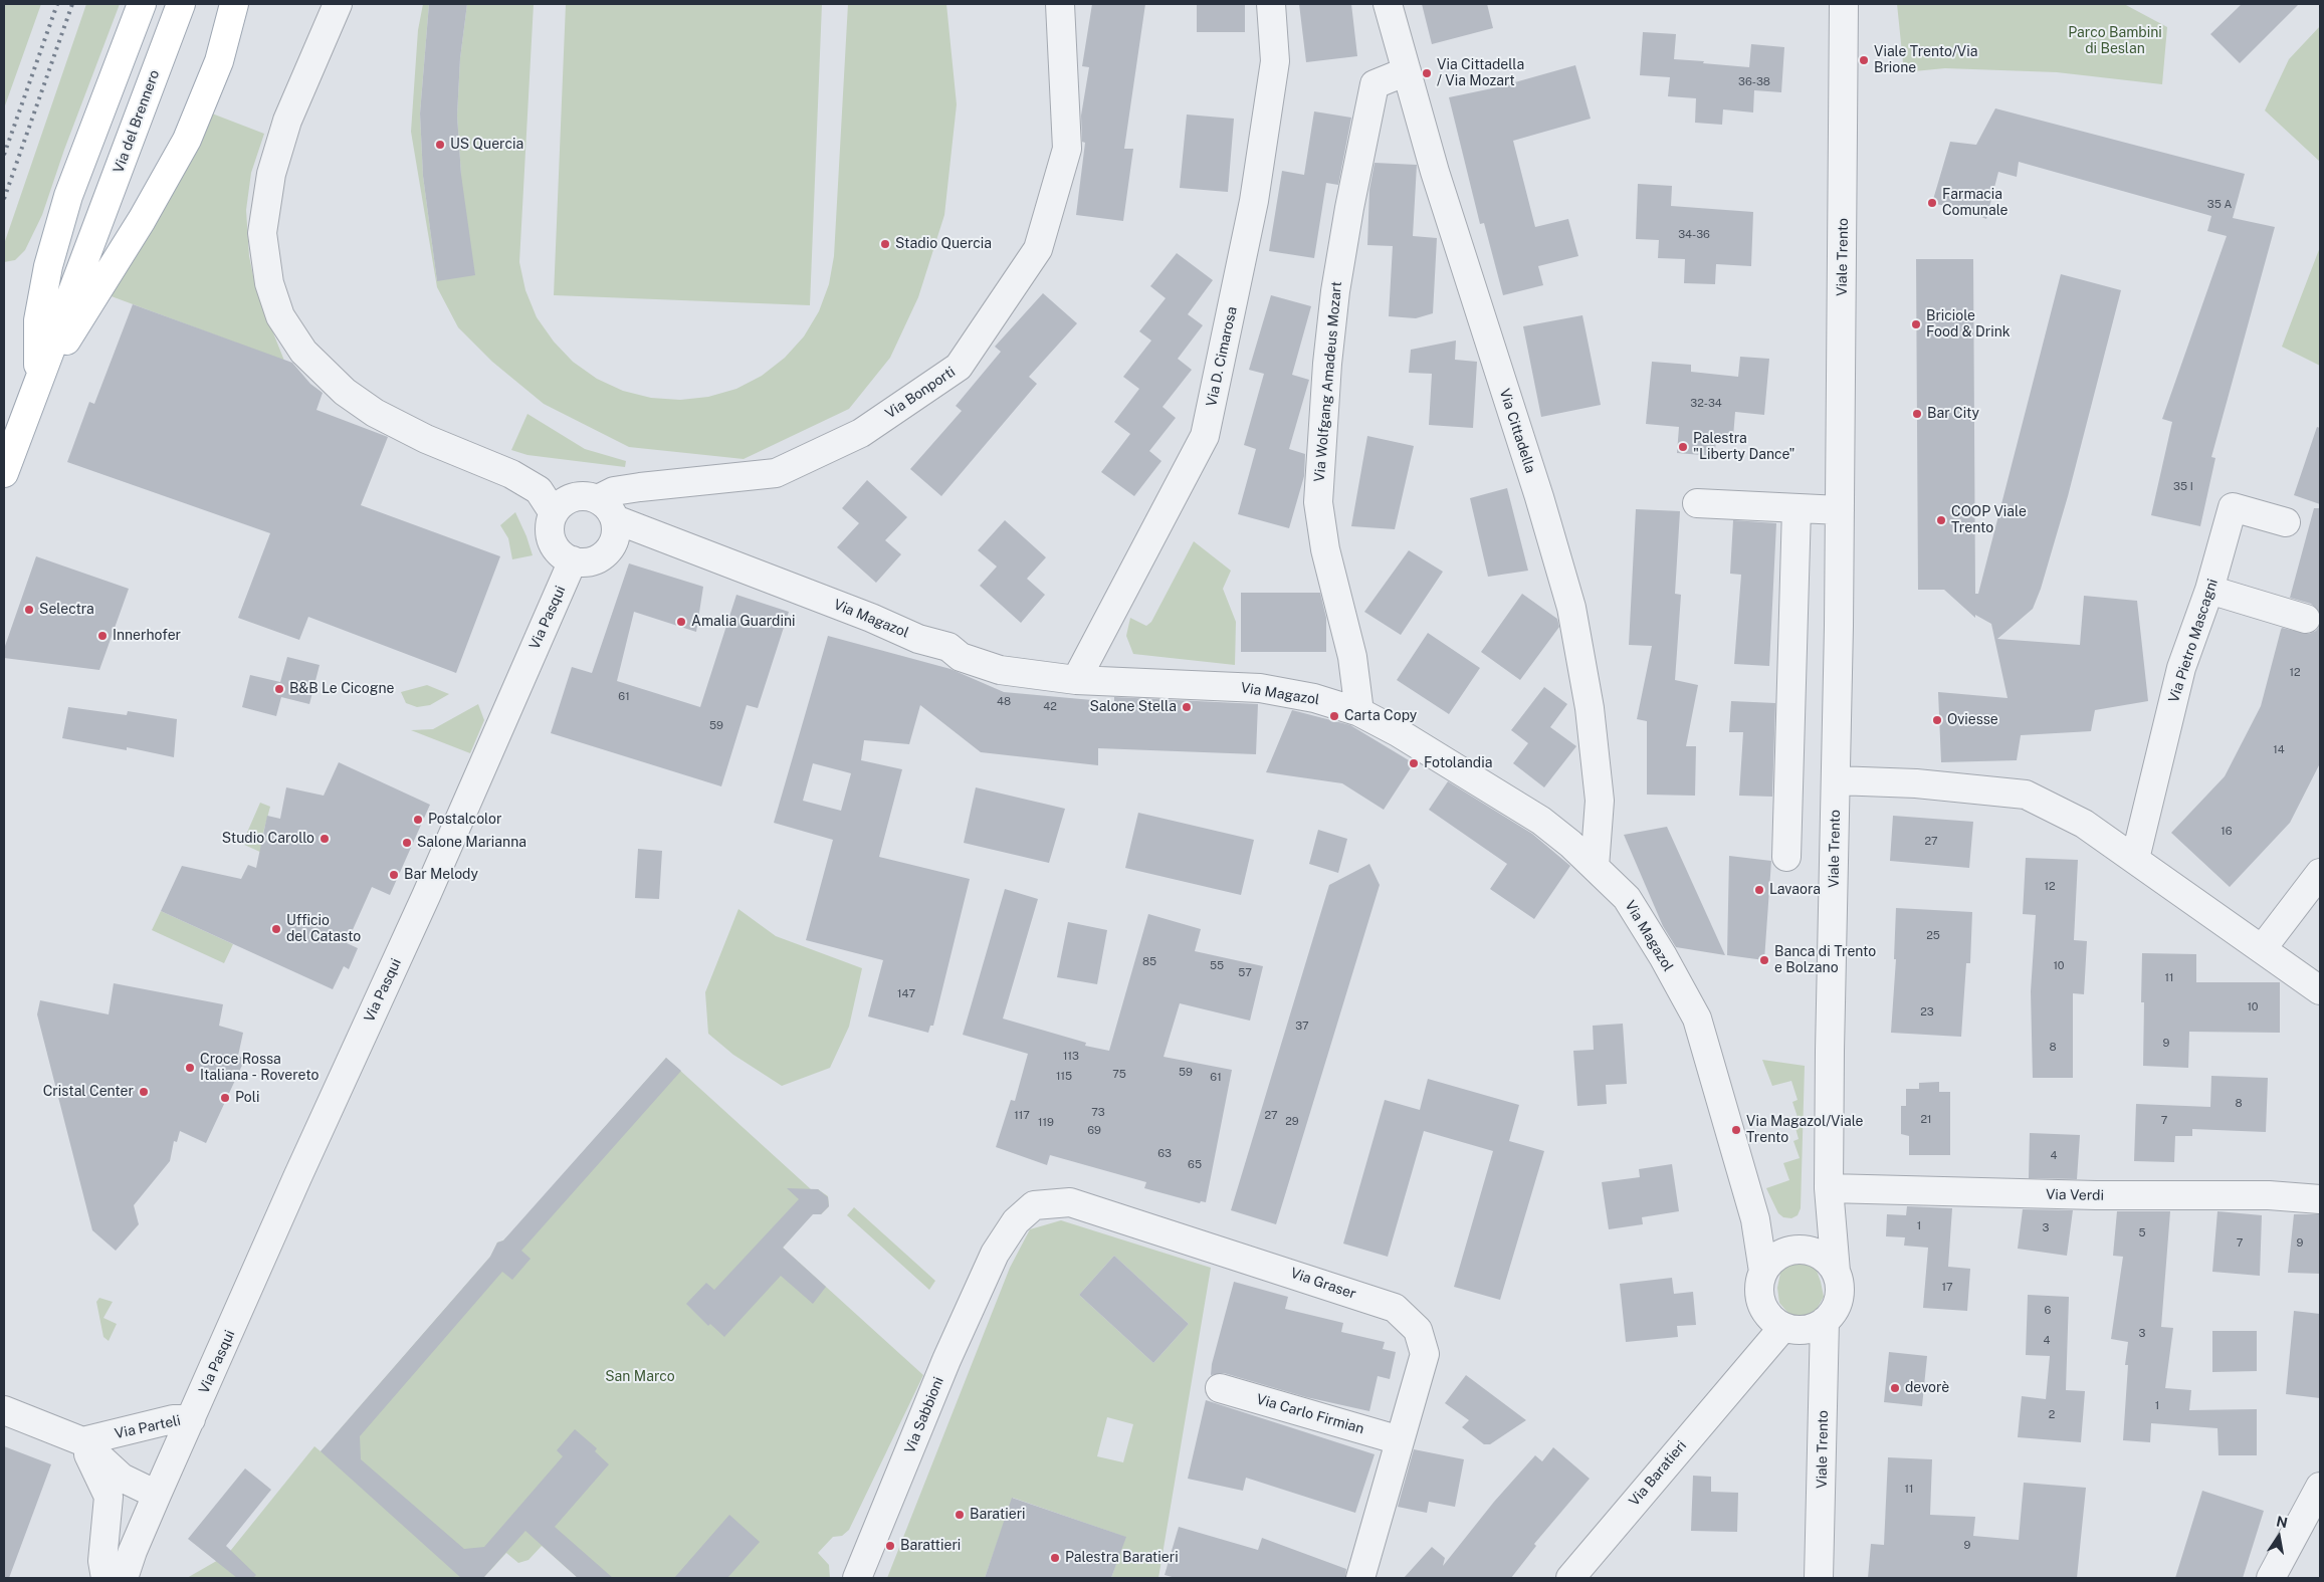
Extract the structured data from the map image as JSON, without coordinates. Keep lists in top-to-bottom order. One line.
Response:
{"streets":{"main road":["Via del Brennero"],"street":["Viale Trento","Via D. Cimarosa","Via Wolfgang Amadeus Mozart","Via Bonporti","Via Cittadella","Via Pasqui","Via Magazol","Via Pietro Mascagni","Via Verdi","Via Graser","Via Carlo Firmian","Via Sabbioni","Via Parteli","Via Baratieri"]},"crossings":[["Viale Trento","Via Magazol"],["Viale Trento","Via Verdi"],["Viale Trento","Via Baratieri"],["Via D. Cimarosa","Via Magazol"],["Via Wolfgang Amadeus Mozart","Via Cittadella"],["Via Wolfgang Amadeus Mozart","Via Magazol"],["Via Bonporti","Via Pasqui"],["Via Bonporti","Via Magazol"],["Via Cittadella","Via Magazol"],["Via Pasqui","Via Magazol"],["Via Pasqui","Via Parteli"],["Via Magazol","Via Baratieri"],["Via Graser","Via Carlo Firmian"],["Via Graser","Via Sabbioni"]],"parks":["Parco Bambini di Beslan","San Marco"],"places":["Viale Trento/Via Brione","Via Cittadella / Via Mozart","US Quercia","Farmacia Comunale","Stadio Quercia","Briciole Food & Drink","Bar City","Palestra \"Liberty Dance\"","COOP Viale Trento","Selectra","Amalia Guardini","Innerhofer","B&B Le Cicogne","Salone Stella","Carta Copy","Oviesse","Fotolandia","Postalcolor","Studio Carollo","Salone Marianna","Bar Melody","Lavaora","Ufficio del Catasto","Banca di Trento e Bolzano","Croce Rossa Italiana - Rovereto","Cristal Center","Poli","Via Magazol/Viale Trento","devorè","Baratieri","Barattieri","Palestra Baratieri"],"house_numbers":["36-38","35 A","34-36","32-34","35 I","12","61","48","42","59","14","16","27","12","25","85","55","10","57","11","147","10","23","37","9","8","113","59","75","115","61","8","73","117","27","21","7","29","119","69","63","4","65","1","3","5","7","9","17","6","3","4","1","2","11","9"],"north":"top"}
